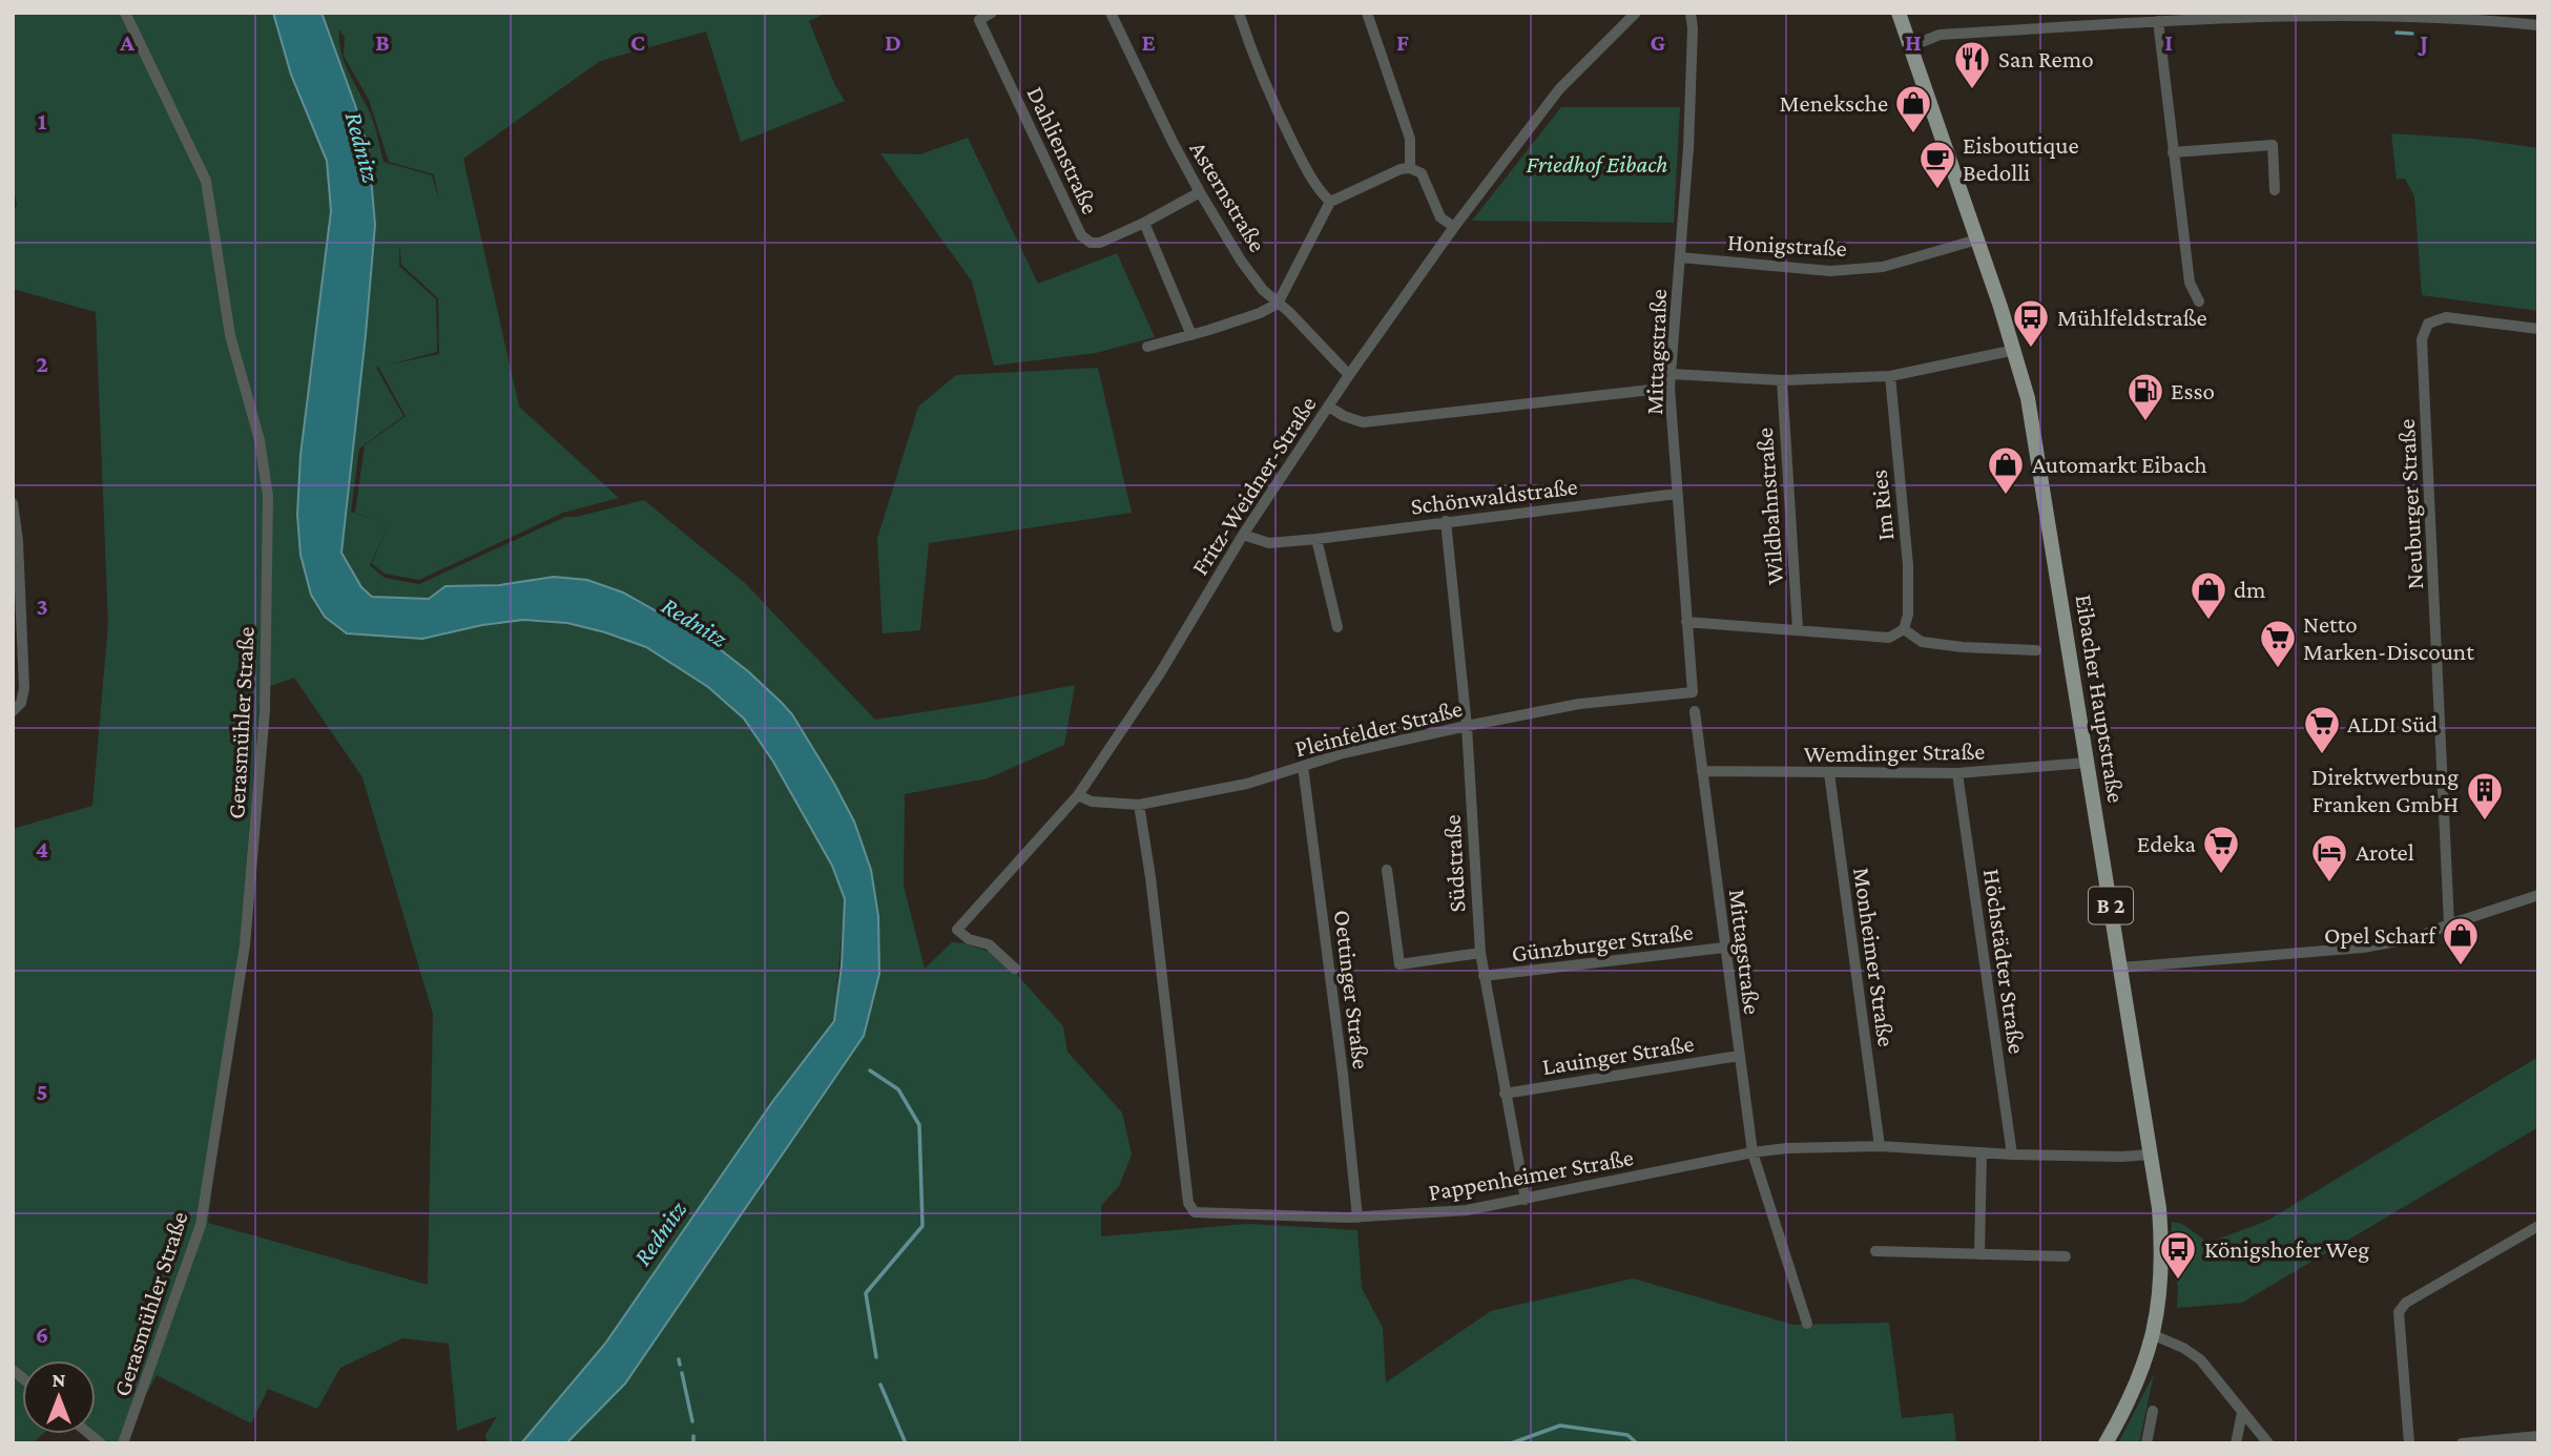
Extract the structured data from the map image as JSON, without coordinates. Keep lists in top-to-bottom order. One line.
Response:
{"streets":{"main road":["Eibacher Hauptstraße","B 2"],"street":["Dahlienstraße","Asternstraße","Honigstraße","Mittagstraße","Fritz-Weidner-Straße","Schönwaldstraße","Neuburger Straße","Im Ries","Wildbahnstraße","Gerasmühler Straße","Pleinfelder Straße","Wemdinger Straße","Südstraße","Günzburger Straße","Monheimer Straße","Höchstädter Straße","Oettinger Straße","Lauinger Straße","Pappenheimer Straße"]},"crossings":[["Dahlienstraße","Asternstraße"],["Asternstraße","Fritz-Weidner-Straße"],["Honigstraße","Mittagstraße"],["Honigstraße","Eibacher Hauptstraße"],["Mittagstraße","Schönwaldstraße"],["Mittagstraße","Pleinfelder Straße"],["Mittagstraße","Wemdinger Straße"],["Mittagstraße","Günzburger Straße"],["Mittagstraße","Lauinger Straße"],["Mittagstraße","Pappenheimer Straße"],["Fritz-Weidner-Straße","Schönwaldstraße"],["Fritz-Weidner-Straße","Pleinfelder Straße"],["Schönwaldstraße","Südstraße"],["Eibacher Hauptstraße","Wemdinger Straße"],["Eibacher Hauptstraße","Pappenheimer Straße"],["Pleinfelder Straße","Südstraße"],["Pleinfelder Straße","Oettinger Straße"],["Pleinfelder Straße","Pappenheimer Straße"],["Wemdinger Straße","Monheimer Straße"],["Wemdinger Straße","Höchstädter Straße"],["Südstraße","Günzburger Straße"],["Südstraße","Lauinger Straße"],["Südstraße","Pappenheimer Straße"],["Monheimer Straße","Pappenheimer Straße"],["Höchstädter Straße","Pappenheimer Straße"],["Oettinger Straße","Pappenheimer Straße"]],"water":["Rednitz"],"parks":["Friedhof Eibach"],"places":{"restaurant":["San Remo"],"shop":["Meneksche","Automarkt Eibach","dm","Opel Scharf"],"cafe":["Eisboutique Bedolli"],"bus stop":["Mühlfeldstraße","Königshofer Weg"],"fuel station":["Esso"],"supermarket":["Netto Marken-Discount","ALDI Süd","Edeka"],"building":["Direktwerbung Franken GmbH"],"hotel":["Arotel"]},"north":"top","grid":{"columns":["A","B","C","D","E","F","G","H","I","J"],"rows":["1","2","3","4","5","6"]}}
